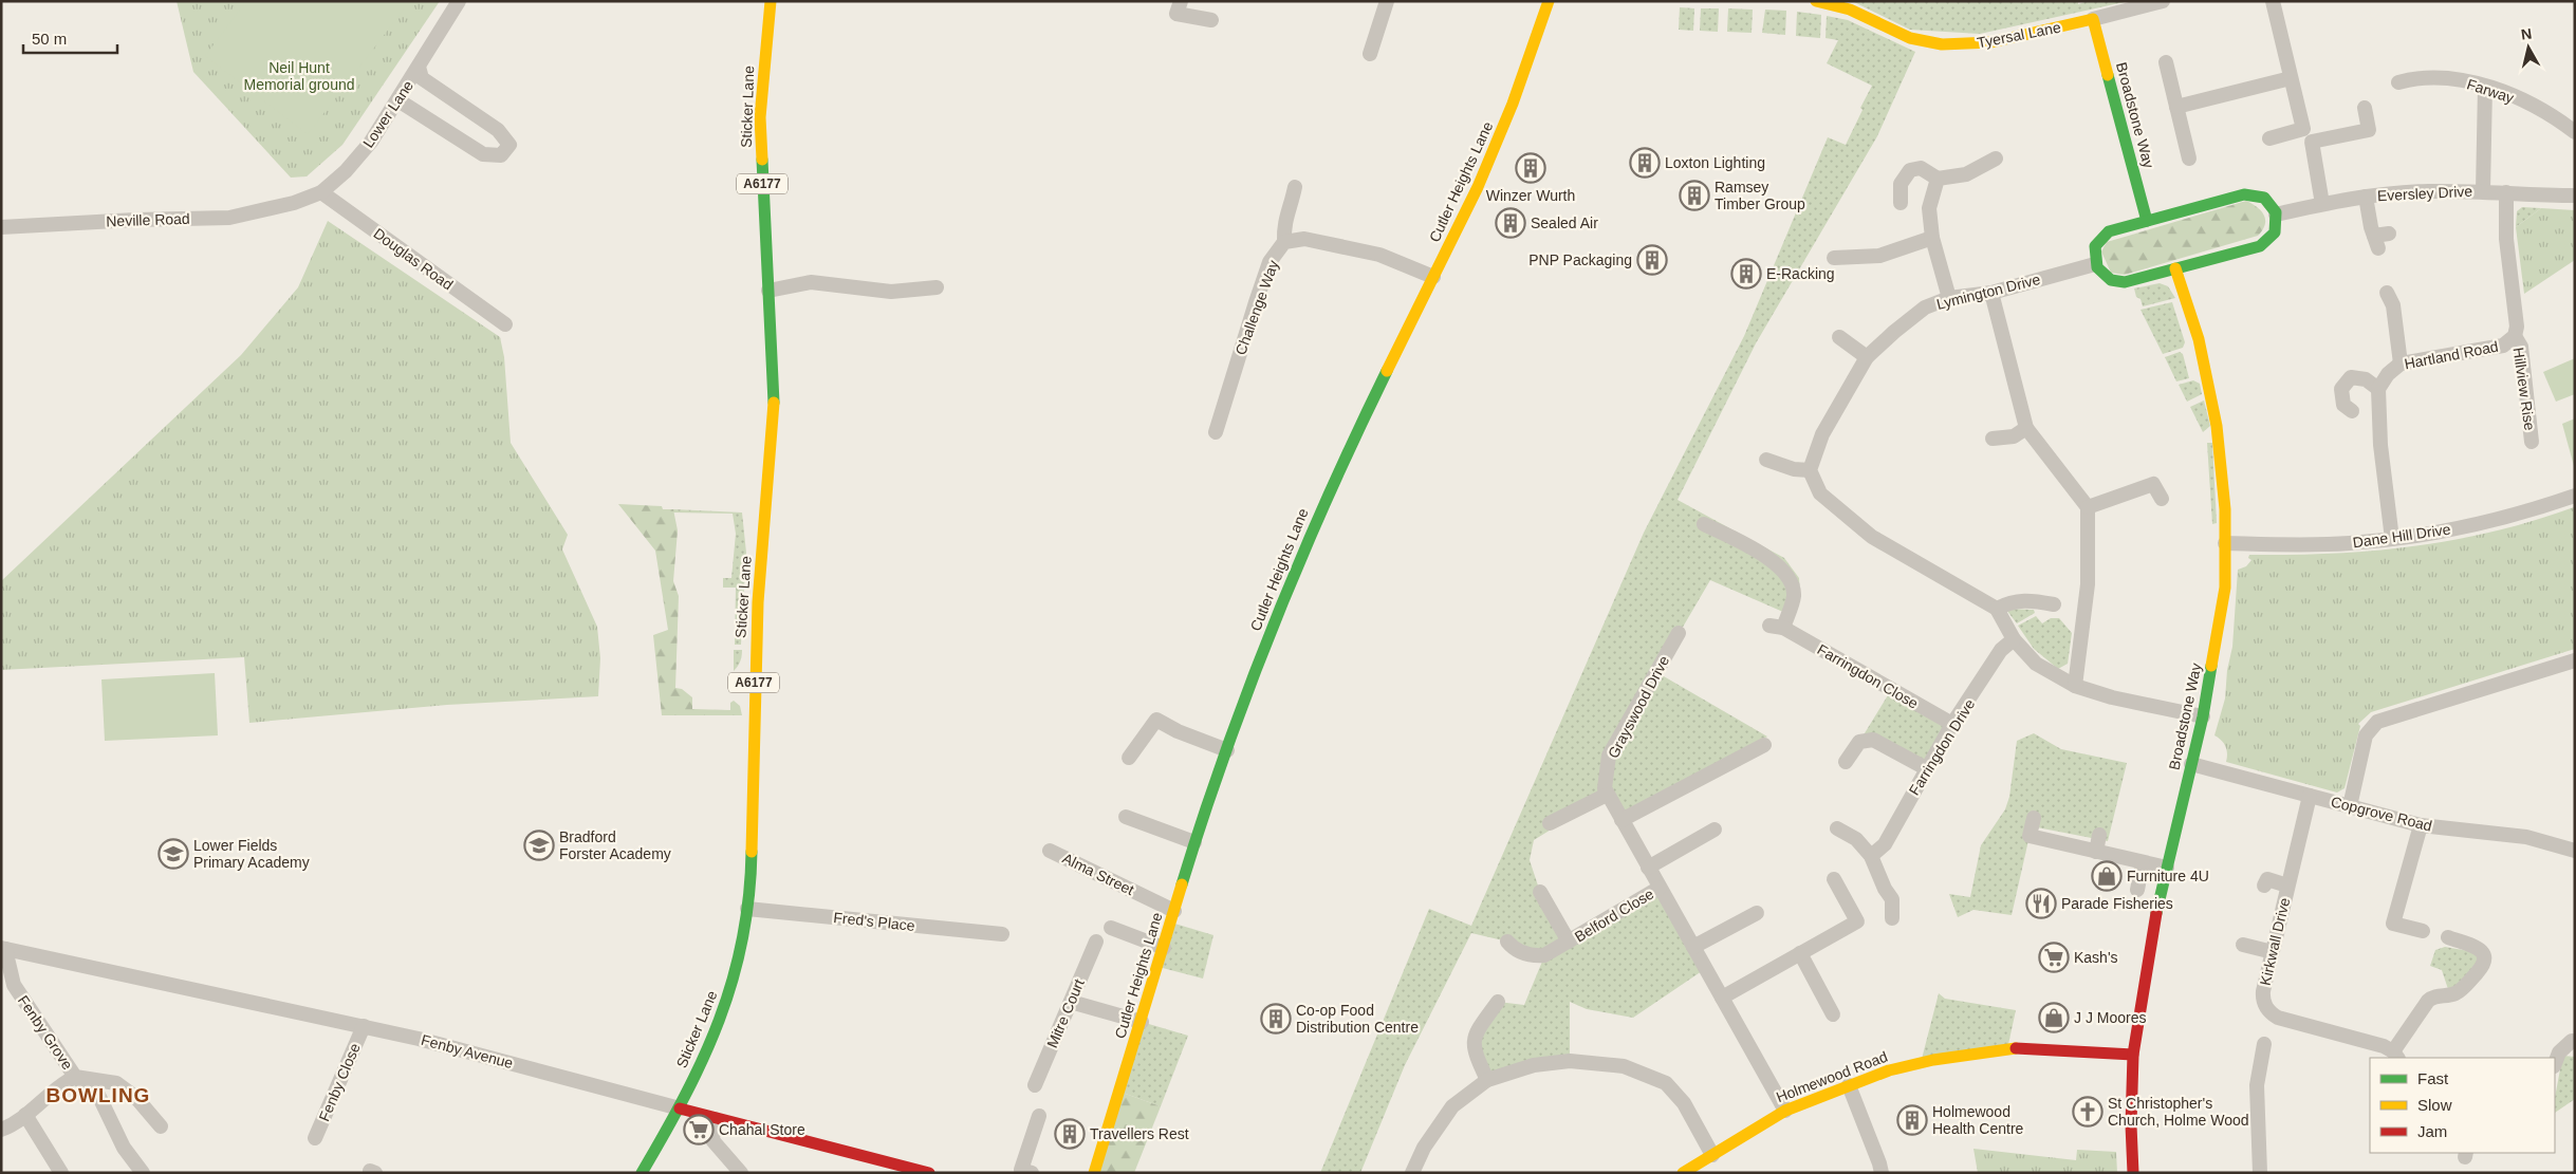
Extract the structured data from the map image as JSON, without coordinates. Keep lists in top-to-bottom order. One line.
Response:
{"streets":{"main road":["Tyersal Lane","Sticker Lane","Broadstone Way","Cutler Heights Lane","A6177","Fenby Avenue","Holmewood Road"],"street":["Farway","Lower Lane","Eversley Drive","Neville Road","Douglas Road","Lymington Drive","Challenge Way","Hartland Road","Hillview Rise","Dane Hill Drive","Farringdon Close","Grayswood Drive","Farringdon Drive","Copgrove Road","Alma Street","Belford Close","Fred's Place","Kirkwall Drive","Mitre Court","Fenby Grove","Fenby Close"]},"crossings":[["Tyersal Lane","Broadstone Way"],["Sticker Lane","Fred's Place"],["Sticker Lane","Fenby Avenue"],["Lower Lane","Neville Road"],["Lower Lane","Douglas Road"],["Broadstone Way","Dane Hill Drive"],["Broadstone Way","Copgrove Road"],["Broadstone Way","Holmewood Road"],["Cutler Heights Lane","Challenge Way"],["Cutler Heights Lane","Alma Street"],["Eversley Drive","Hartland Road"],["Hartland Road","Hillview Rise"],["Farringdon Close","Farringdon Drive"],["Copgrove Road","Kirkwall Drive"],["Fenby Grove","Fenby Avenue"],["Fenby Avenue","Fenby Close"]],"districts":["BOWLING"],"parks":["Neil Hunt Memorial ground"],"places":{"building":["Loxton Lighting","Winzer Wurth","Ramsey Timber Group","Sealed Air","PNP Packaging","E-Racking","Co-op Food Distribution Centre","Holmewood Health Centre","Travellers Rest"],"school or university":["Bradford Forster Academy","Lower Fields Primary Academy"],"shop":["Furniture 4U","J J Moores"],"restaurant":["Parade Fisheries"],"supermarket":["Kash's","Chahal Store"],"church":["St Christopher's Church, Holme Wood"]},"legend":["Fast","Slow","Jam"],"scale_bar":"50 m","north":"top"}
